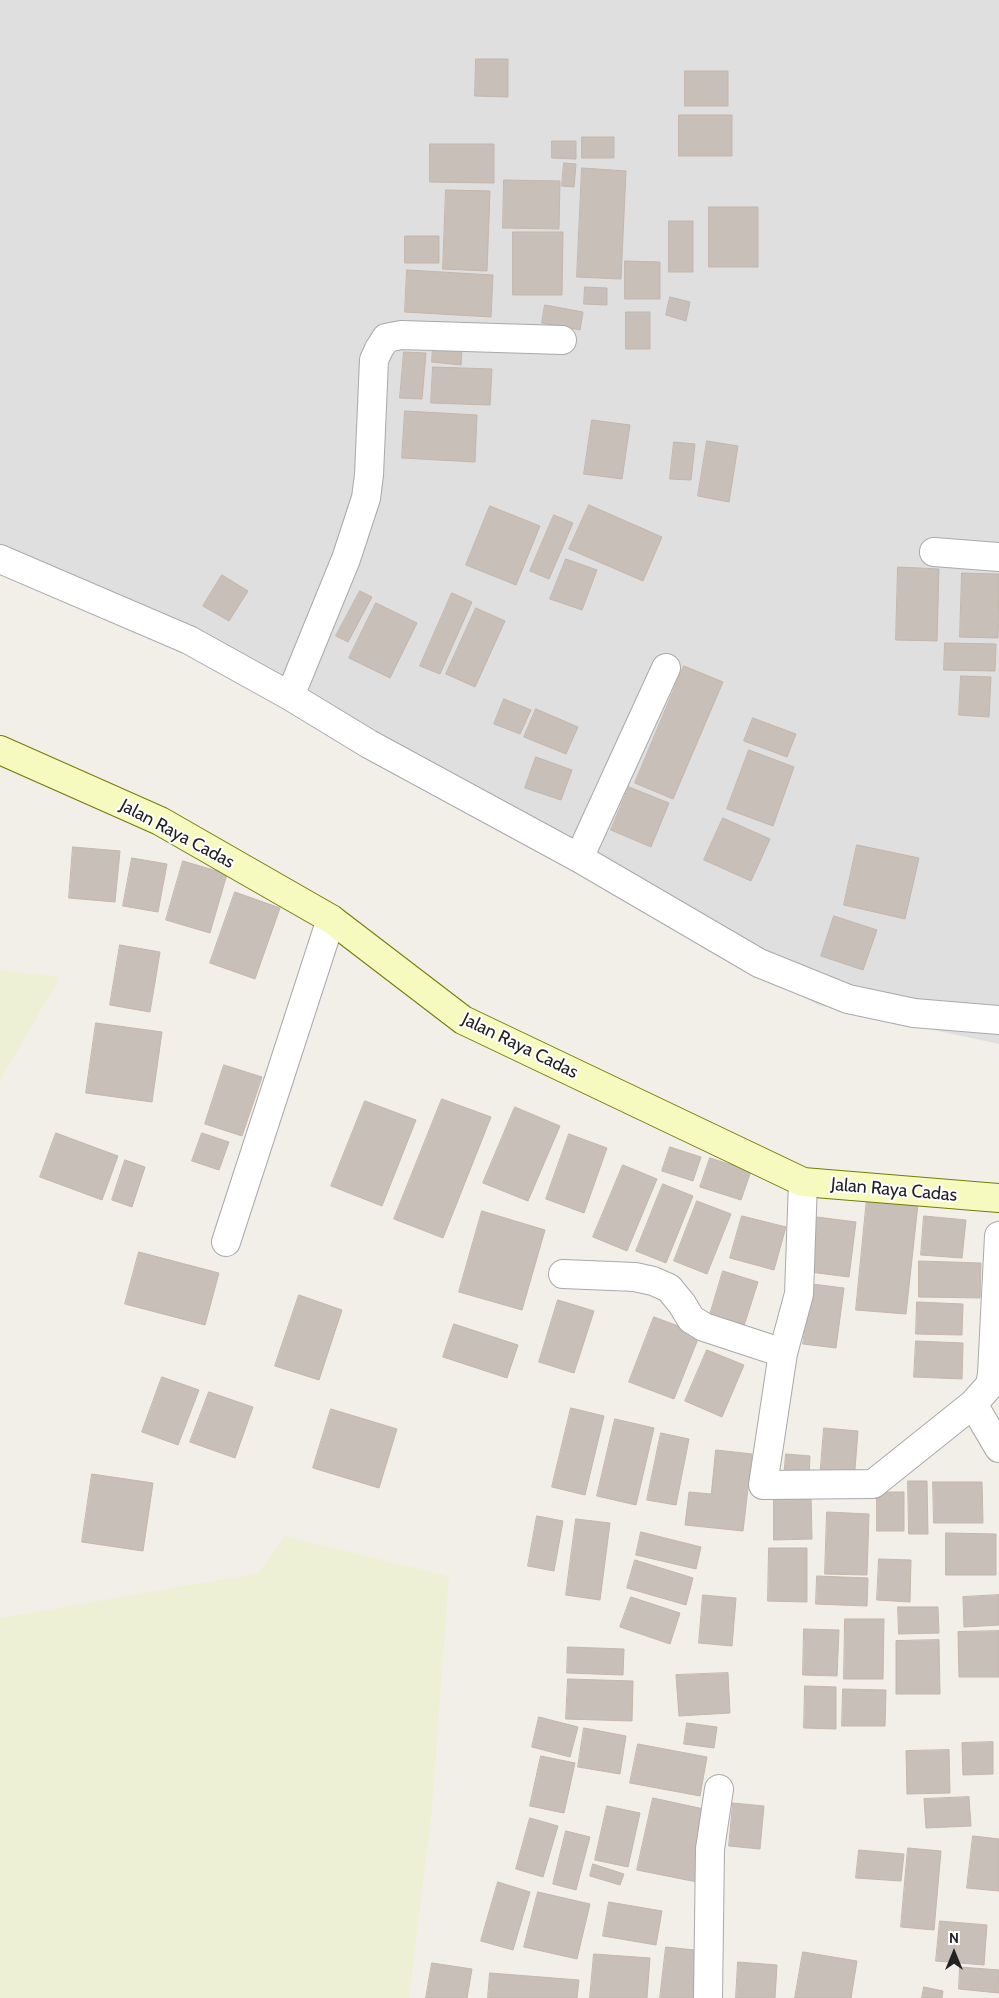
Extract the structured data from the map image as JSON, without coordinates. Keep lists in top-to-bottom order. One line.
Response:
{"streets":{"street":["Jalan Raya Cadas"]},"north":"top"}
